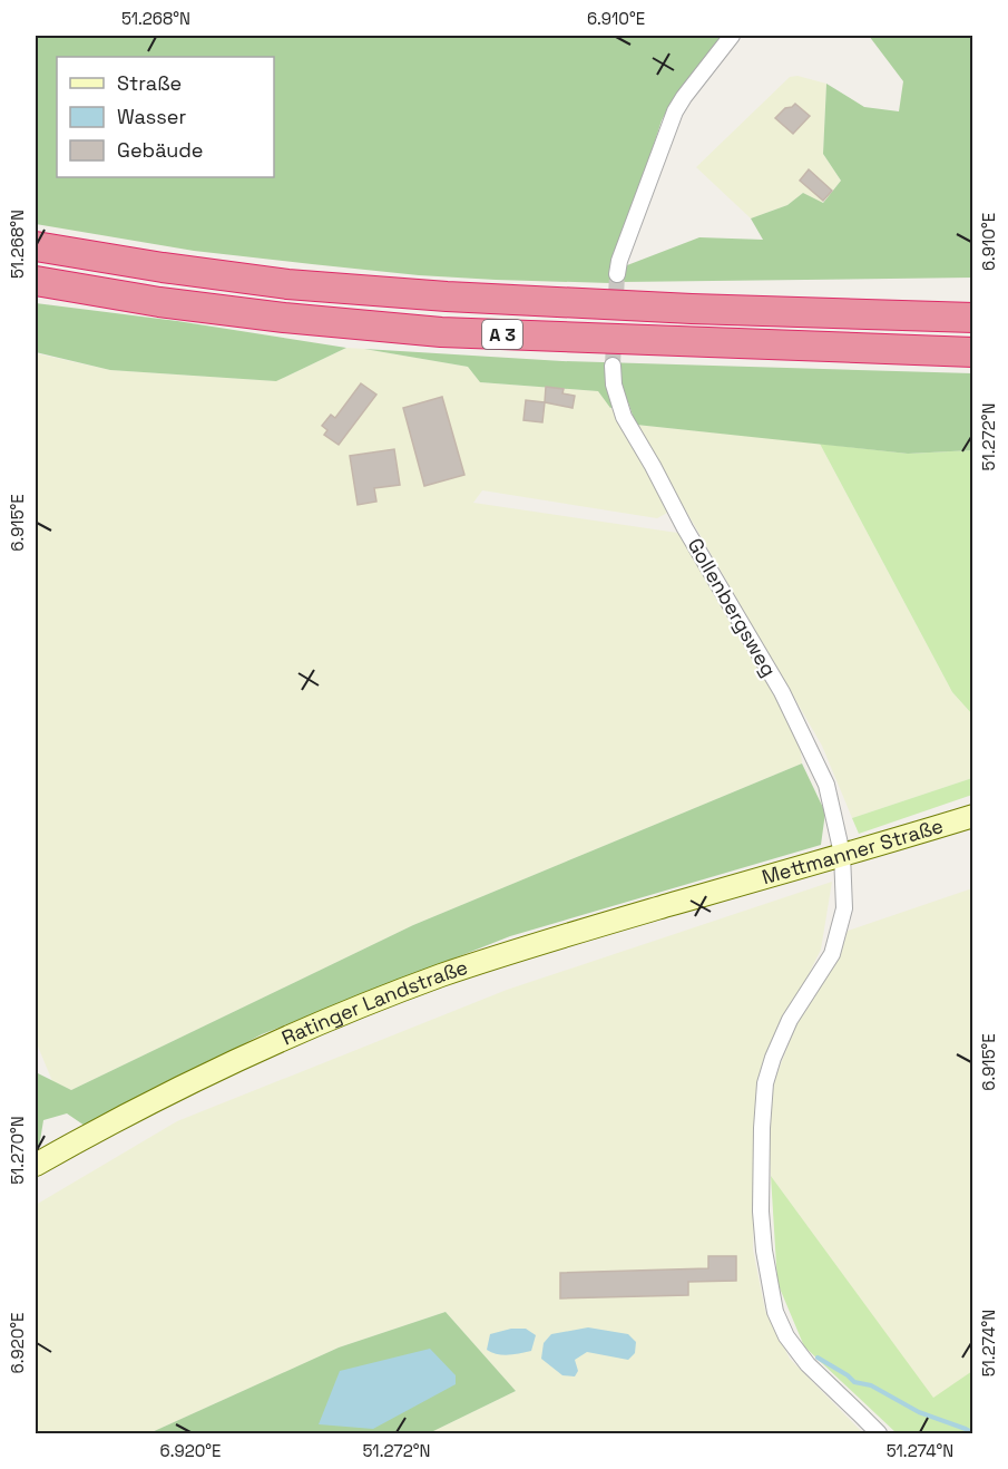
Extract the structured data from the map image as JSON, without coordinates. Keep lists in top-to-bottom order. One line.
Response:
{"streets":{"highway":["A 3"],"main road":["Mettmanner Straße","Ratinger Landstraße"],"street":["Gollenbergsweg"]},"crossings":[["Gollenbergsweg","Mettmanner Straße"],["Mettmanner Straße","Ratinger Landstraße"]],"legend":["Straße","Wasser","Gebäude"],"coordinates":["51.268°N","6.910°E","51.272°N","6.915°E","51.270°N","51.274°N","6.920°E"]}
